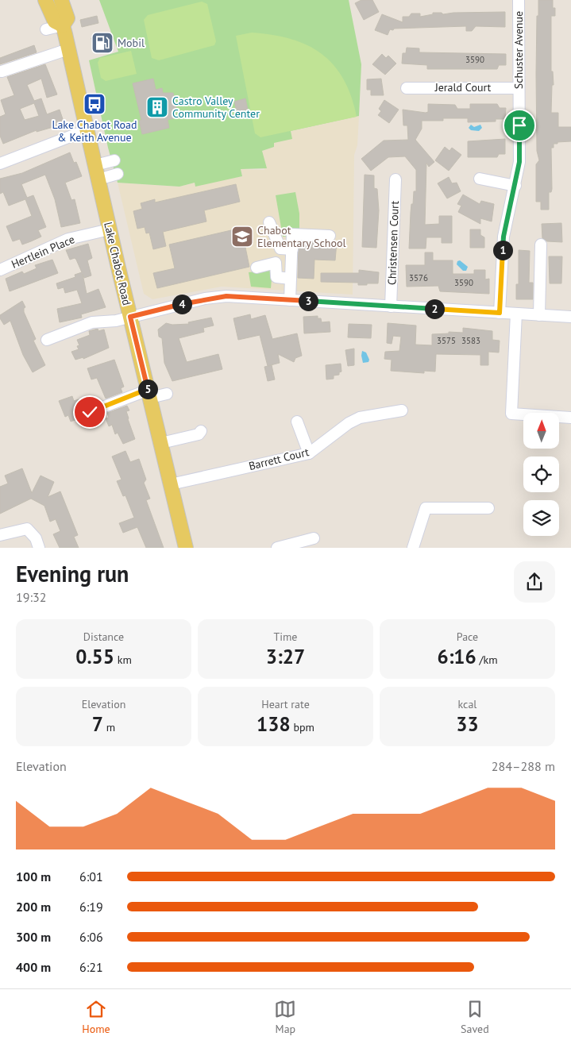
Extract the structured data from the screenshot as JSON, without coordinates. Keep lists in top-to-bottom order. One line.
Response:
{"streets":{"main road":["Lake Chabot Road"],"street":["Schuster Avenue","Jerald Court","Christensen Court","Hertlein Place","Barrett Court"]},"crossings":[["Schuster Avenue","Jerald Court"],["Hertlein Place","Lake Chabot Road"],["Lake Chabot Road","Barrett Court"]],"places":{"fuel station":["Mobil"],"bus stop":["Lake Chabot Road & Keith Avenue"],"building":["Castro Valley Community Center"],"school or university":["Chabot Elementary School"]},"house_numbers":["3590","3576","3590","3575","3583"],"north":"top","page":{"pins":["1","3","4","2","5"],"heading":["Evening run","19:32"],"stats":[["Distance","0.55 km"],["Time","3:27"],["Pace","6:16 /km"],["Elevation","7 m"],["Heart rate","138 bpm"],["kcal","33"]],"chart":["Elevation","284–288 m"],"list":[{"name":"100 m","note":"6:01"},{"name":"200 m","note":"6:19"},{"name":"300 m","note":"6:06"},{"name":"400 m","note":"6:21"}],"tabs":["Home","Map","Saved"]}}
